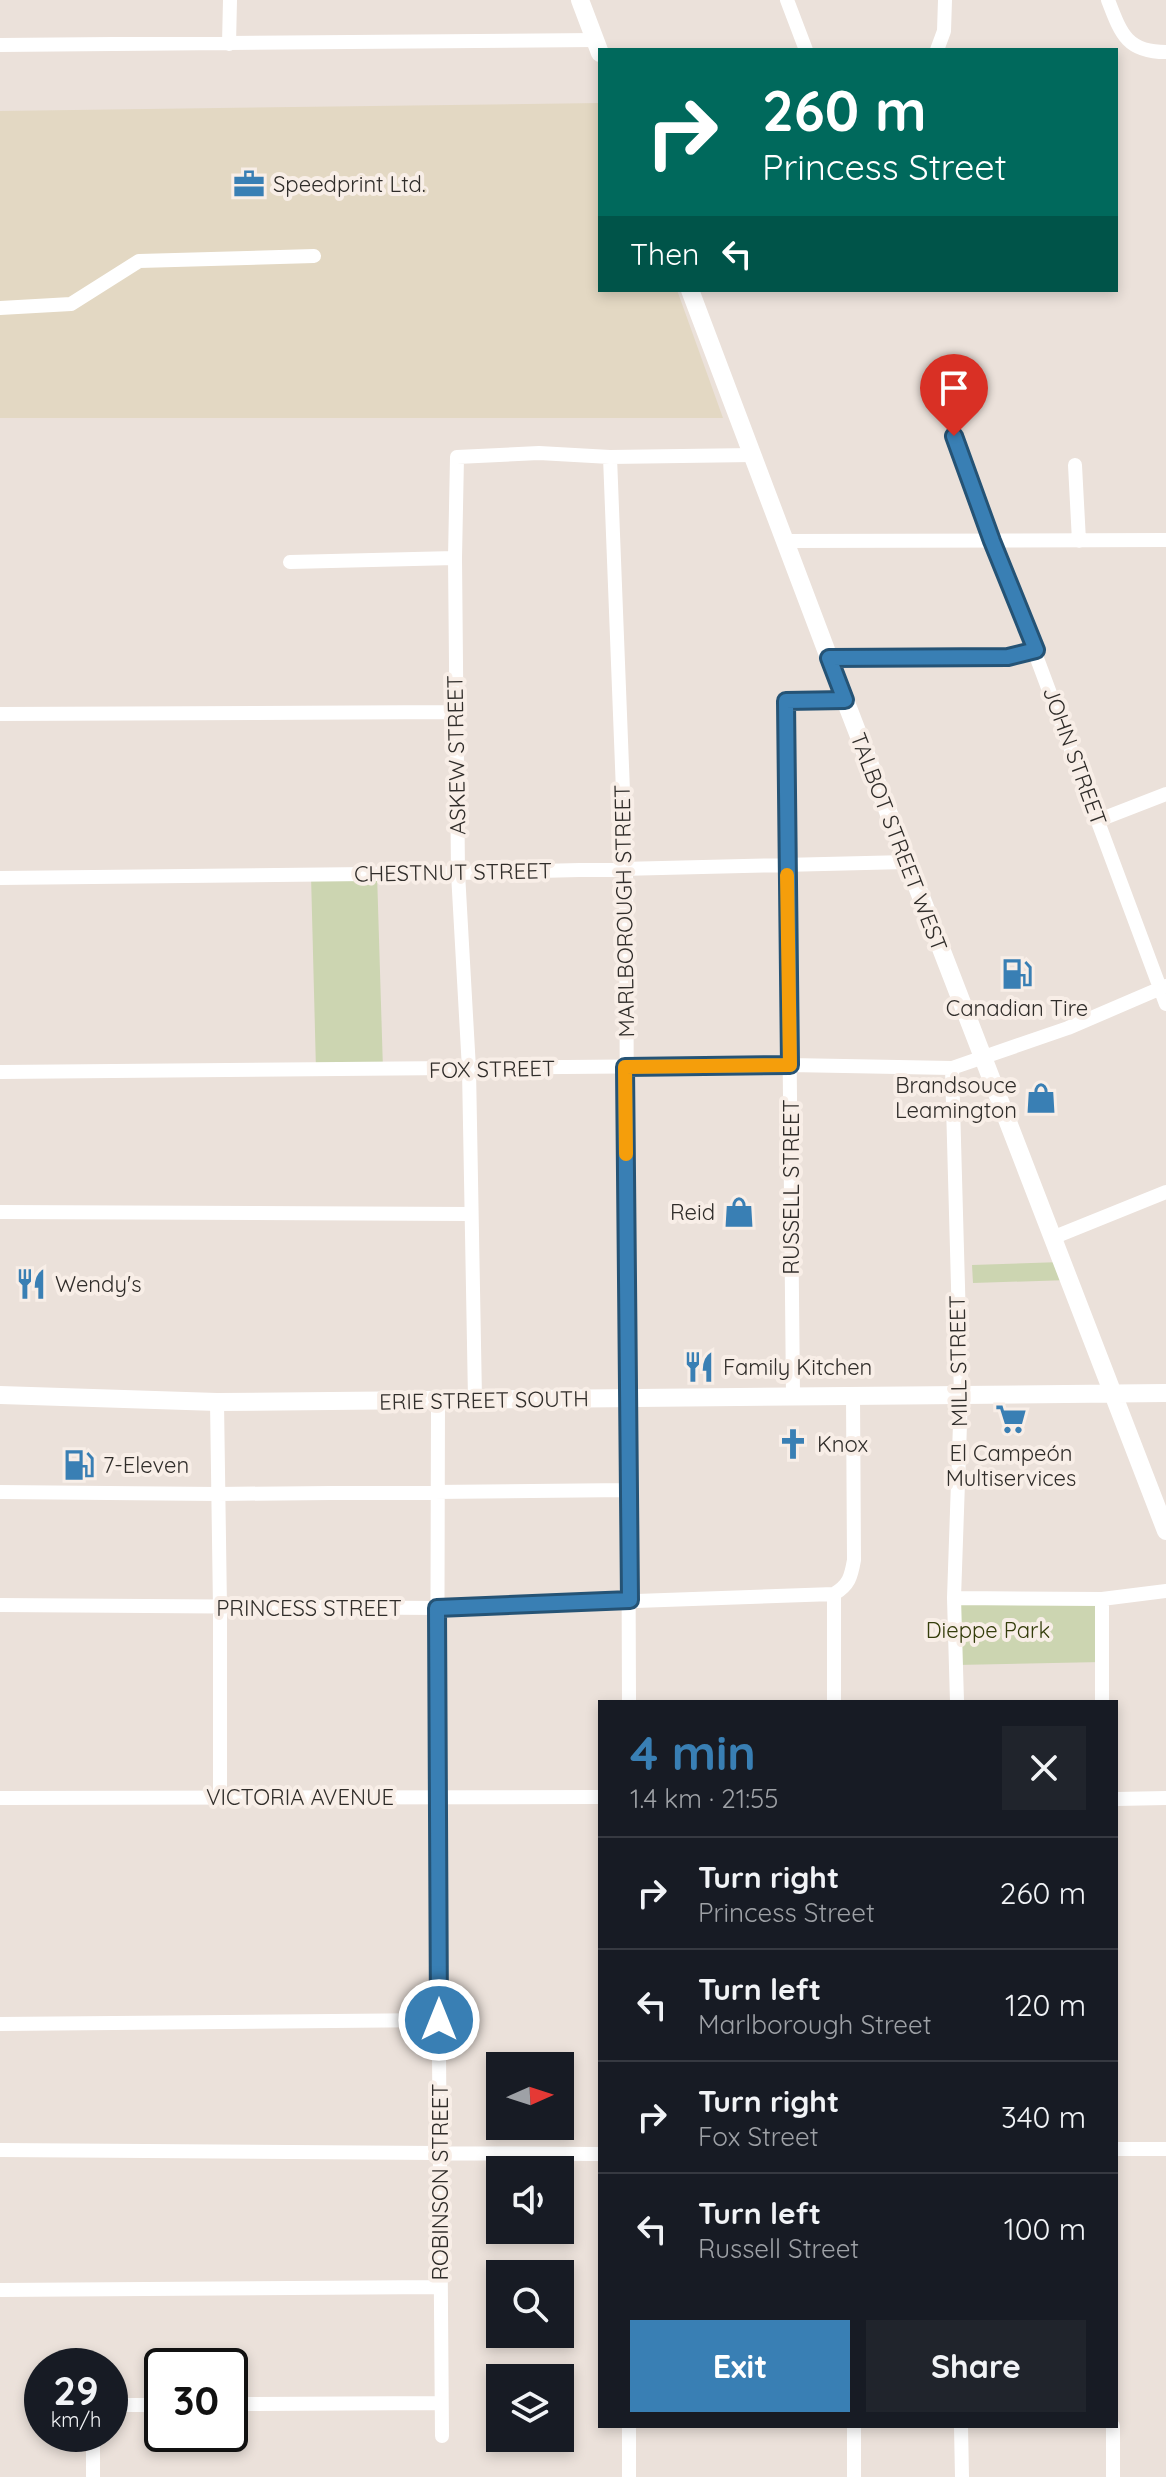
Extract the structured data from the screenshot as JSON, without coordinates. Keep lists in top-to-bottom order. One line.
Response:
{"streets":{"main road":["TALBOT STREET WEST","ERIE STREET SOUTH"],"street":["ASKEW STREET","JOHN STREET","CHESTNUT STREET","MARLBOROUGH STREET","FOX STREET","RUSSELL STREET","MILL STREET","PRINCESS STREET","VICTORIA AVENUE","ROBINSON STREET"]},"crossings":[["ASKEW STREET","CHESTNUT STREET"],["ASKEW STREET","MARLBOROUGH STREET"],["ASKEW STREET","FOX STREET"],["ASKEW STREET","ERIE STREET SOUTH"],["JOHN STREET","FOX STREET"],["TALBOT STREET WEST","CHESTNUT STREET"],["TALBOT STREET WEST","FOX STREET"],["TALBOT STREET WEST","RUSSELL STREET"],["TALBOT STREET WEST","ERIE STREET SOUTH"],["CHESTNUT STREET","MARLBOROUGH STREET"],["CHESTNUT STREET","RUSSELL STREET"],["MARLBOROUGH STREET","FOX STREET"],["MARLBOROUGH STREET","ERIE STREET SOUTH"],["MARLBOROUGH STREET","PRINCESS STREET"],["FOX STREET","RUSSELL STREET"],["FOX STREET","MILL STREET"],["RUSSELL STREET","ERIE STREET SOUTH"],["MILL STREET","ERIE STREET SOUTH"],["ERIE STREET SOUTH","ROBINSON STREET"],["PRINCESS STREET","ROBINSON STREET"],["VICTORIA AVENUE","ROBINSON STREET"]],"parks":["Dieppe Park"],"places":{"office":["Speedprint Ltd."],"fuel station":["Canadian Tire","7-Eleven"],"shop":["Brandsouce Leamington","Reid"],"restaurant":["Wendy's","Family Kitchen"],"supermarket":["El Campeón Multiservices"],"church":["Knox"]},"north":"right","page":{"turn":["260 m","Princess Street"],"then":"Then","heading":["4 min","1.4 km · 21:55"],"list":[{"name":"Turn right","note":"Princess Street","value":"260 m"},{"name":"Turn left","note":"Marlborough Street","value":"120 m"},{"name":"Turn right","note":"Fox Street","value":"340 m"},{"name":"Turn left","note":"Russell Street","value":"100 m"}],"buttons":["Exit","Share"],"speed":"29 km/h","limit":"30"}}
